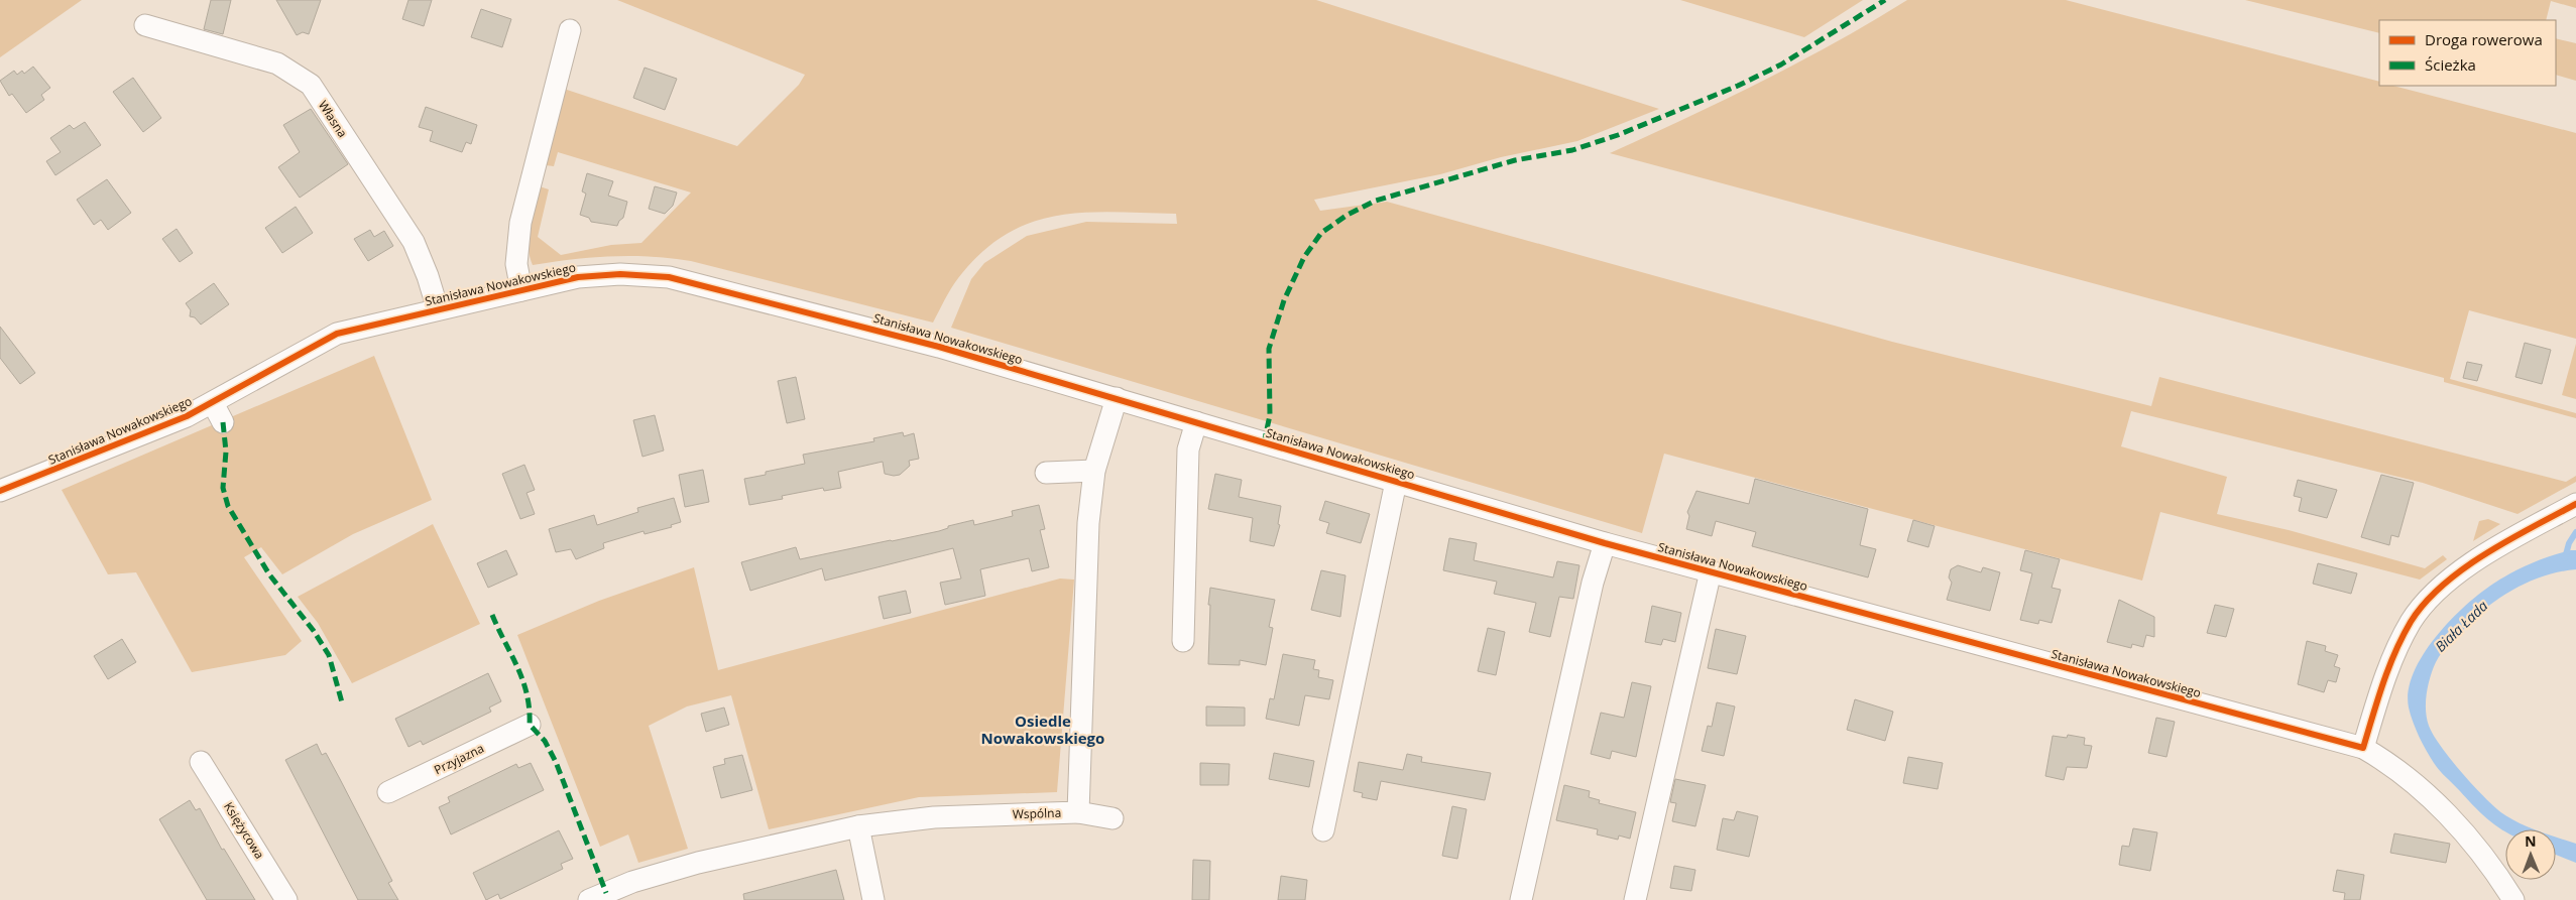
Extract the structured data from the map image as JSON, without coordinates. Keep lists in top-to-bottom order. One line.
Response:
{"streets":{"street":["Własna","Stanisława Nowakowskiego","Przyjazna","Wspólna","Księżycowa"]},"crossings":[["Własna","Stanisława Nowakowskiego"],["Stanisława Nowakowskiego","Wspólna"]],"districts":["Osiedle Nowakowskiego"],"water":["Biała Łada"],"legend":["Droga rowerowa","Ścieżka"],"north":"top"}
